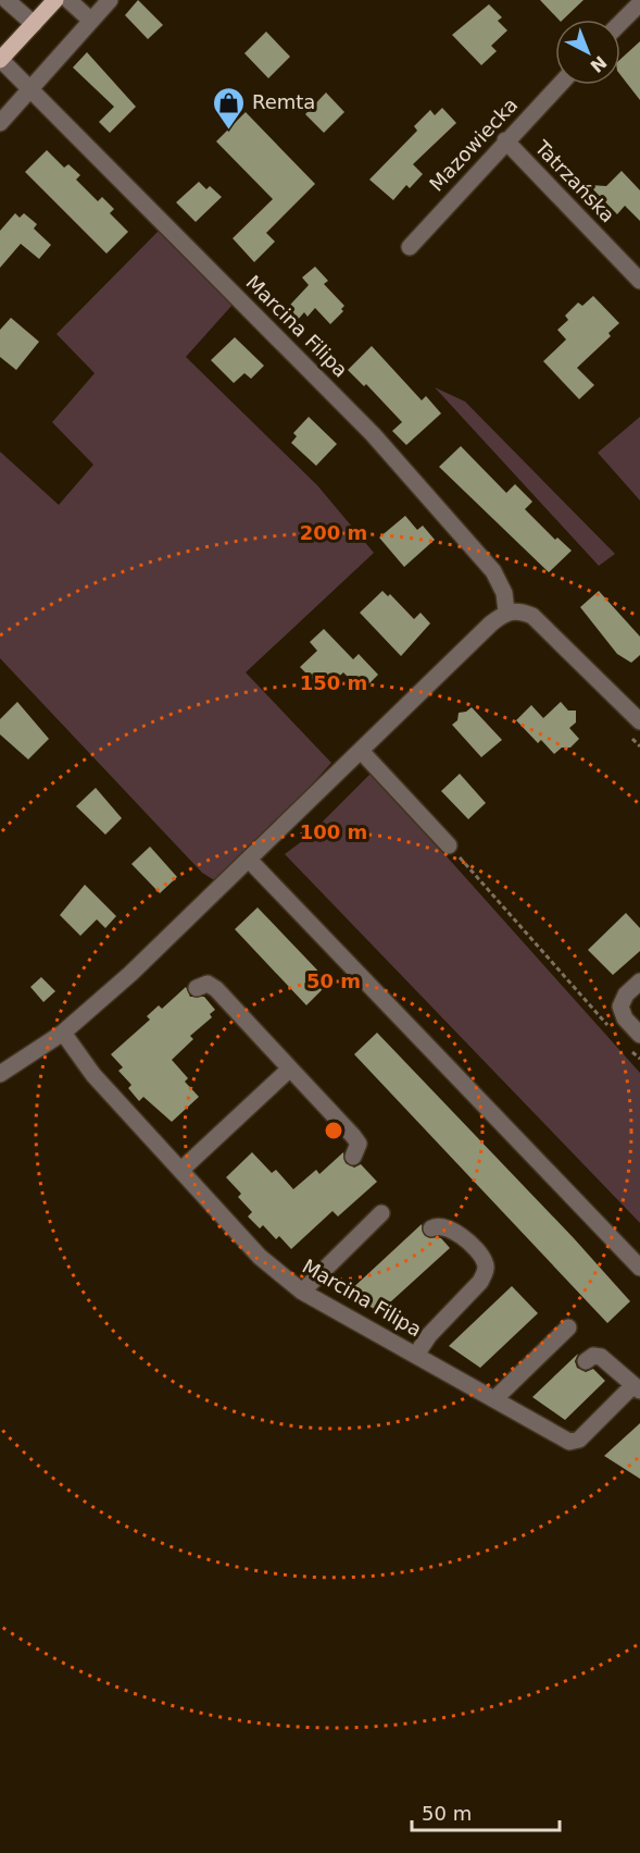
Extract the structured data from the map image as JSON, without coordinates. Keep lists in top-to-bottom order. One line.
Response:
{"streets":{"street":["Mazowiecka","Tatrzańska","Marcina Filipa"]},"crossings":[["Mazowiecka","Tatrzańska"]],"places":{"shop":["Remta"]},"scale_bar":"50 m","north":"bottom right","rings":["200 m","150 m","100 m","50 m"]}
